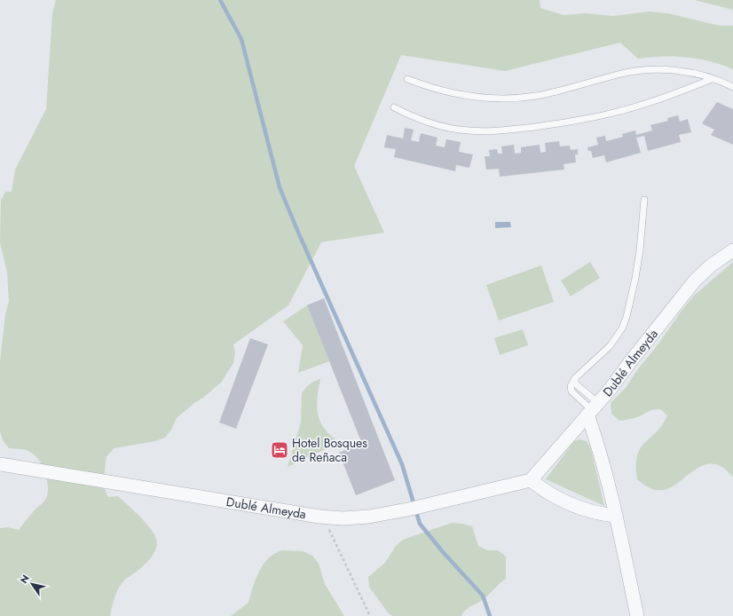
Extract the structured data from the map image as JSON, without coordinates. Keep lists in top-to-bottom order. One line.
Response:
{"streets":{"street":["Dublé Almeyda"]},"places":{"hotel":["Hotel Bosques de Reñaca"]},"north":"top left"}
